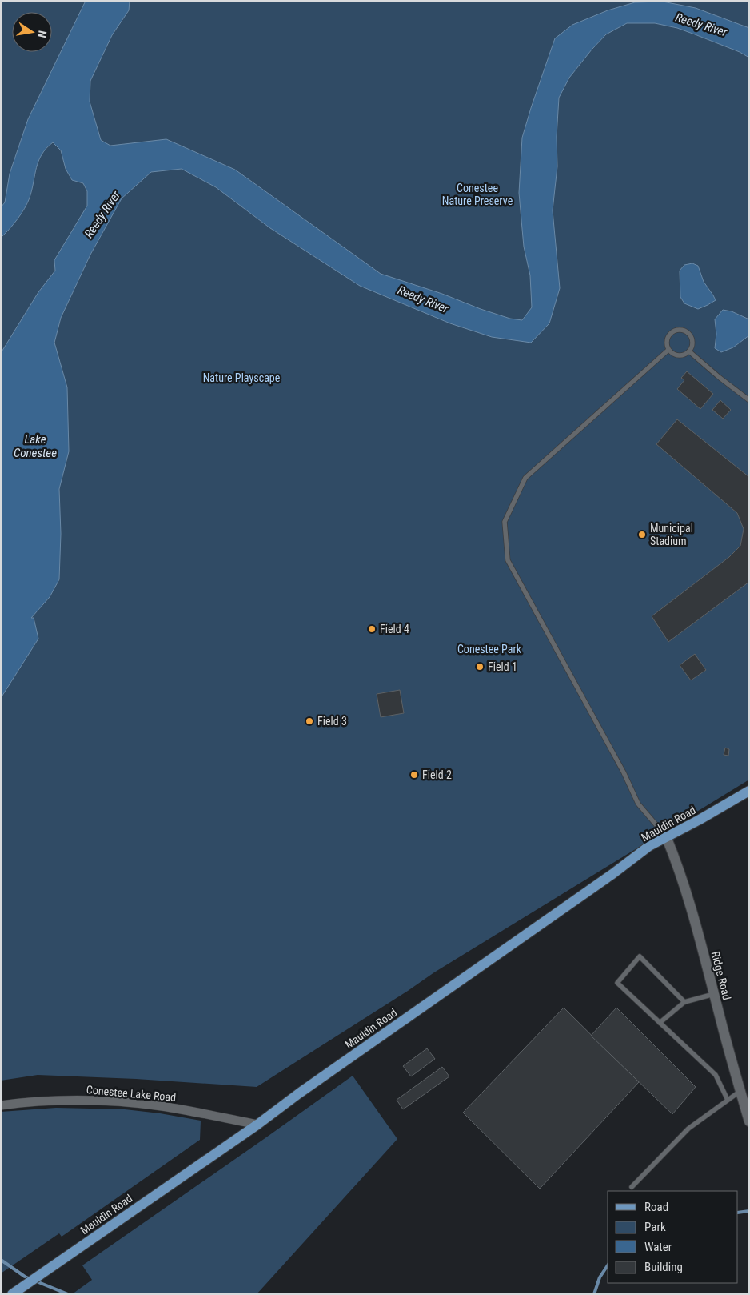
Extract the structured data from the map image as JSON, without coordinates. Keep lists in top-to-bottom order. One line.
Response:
{"streets":{"main road":["Mauldin Road"],"street":["Ridge Road","Conestee Lake Road"]},"crossings":[["Mauldin Road","Ridge Road"],["Mauldin Road","Conestee Lake Road"]],"water":["Reedy River","Lake Conestee"],"parks":["Conestee Nature Preserve","Nature Playscape","Conestee Park"],"places":["Municipal Stadium","Field 4","Field 1","Field 3","Field 2"],"legend":["Road","Park","Water","Building"],"north":"right"}
